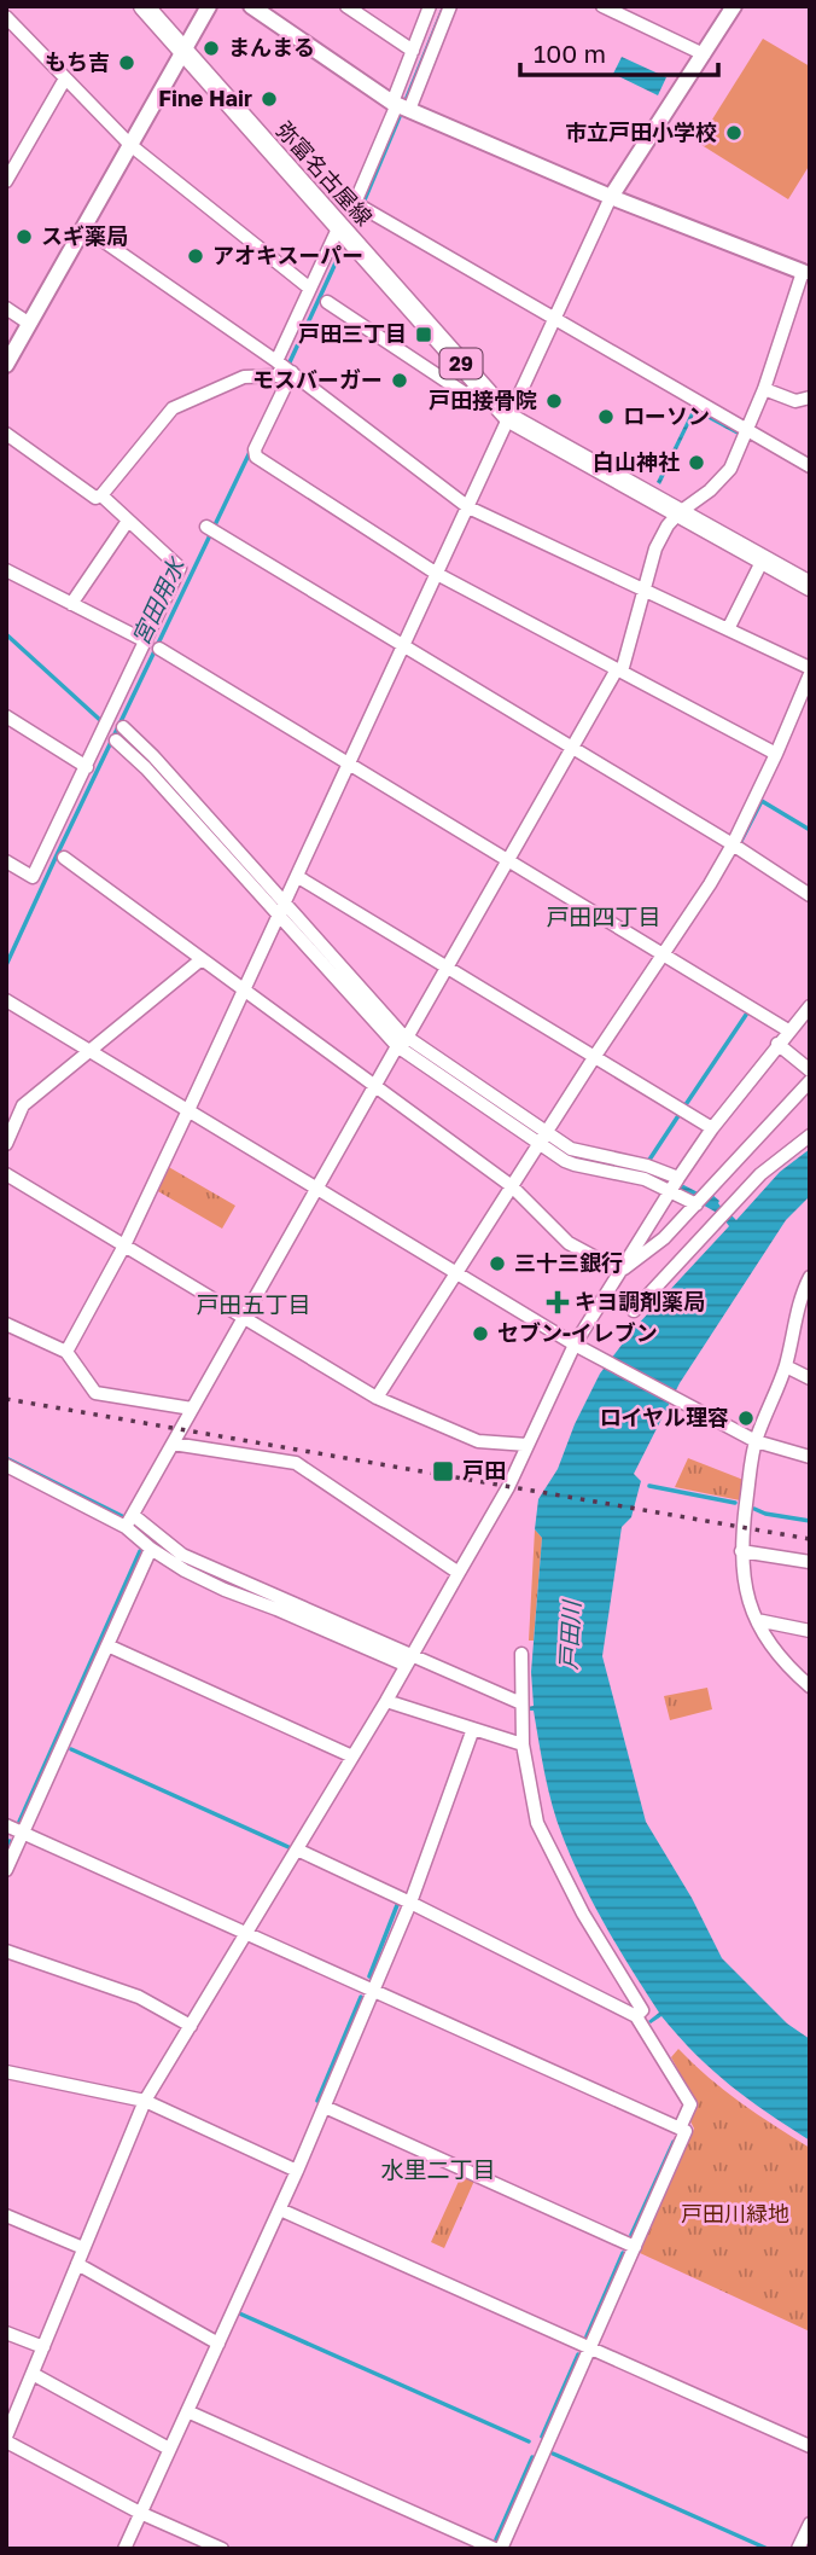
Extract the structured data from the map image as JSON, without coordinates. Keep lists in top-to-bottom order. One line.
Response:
{"streets":{"main road":["弥富名古屋線","29"]},"districts":["戸田四丁目","戸田五丁目","水里二丁目"],"water":["宮田用水","戸田川"],"parks":["戸田川緑地"],"places":{"other":["まんまる","もち吉","Fine Hair","市立戸田小学校","スギ薬局","アオキスーパー","モスバーガー","戸田接骨院","ローソン","白山神社","三十三銀行","セブン-イレブン","ロイヤル理容"],"transit":["戸田三丁目","戸田"],"health":["キヨ調剤薬局"]},"scale_bar":"100 m"}
